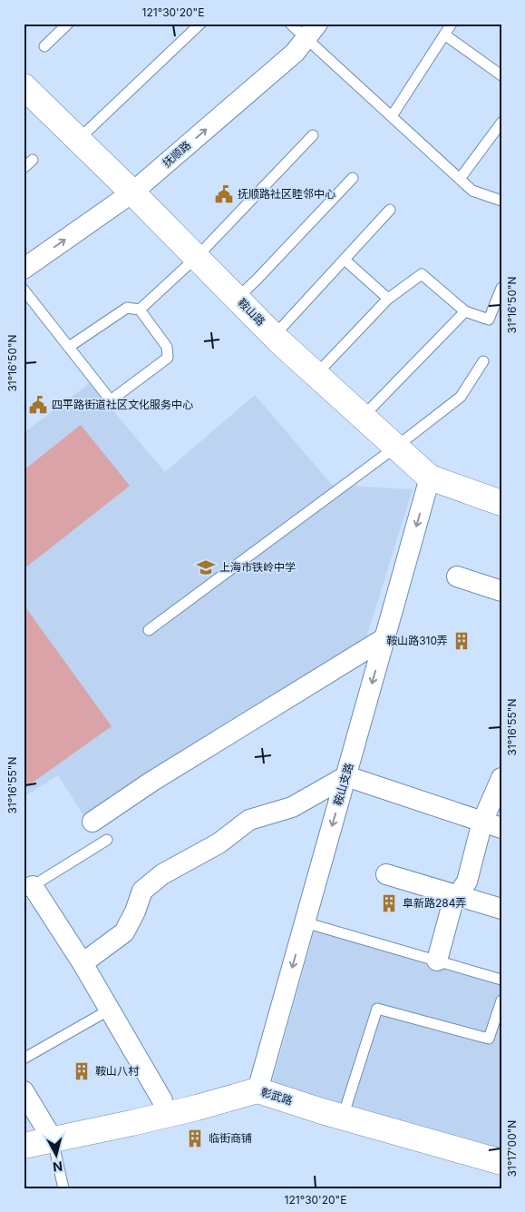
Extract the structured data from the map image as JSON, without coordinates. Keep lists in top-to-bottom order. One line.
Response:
{"streets":{"street":["抚顺路","鞍山路","鞍山支路","彰武路"]},"crossings":[["抚顺路","鞍山路"],["鞍山路","鞍山支路"],["鞍山支路","彰武路"]],"one_way":["抚顺路"],"places":{"public building":["抚顺路社区睦邻中心","四平路街道社区文化服务中心"],"school or university":["上海市铁岭中学"],"building":["鞍山路310弄","阜新路284弄","鞍山八村","临街商铺"]},"north":"bottom","coordinates":["121°30'20\"E","31°16'50\"N","31°16'55\"N","31°17'00\"N"]}
